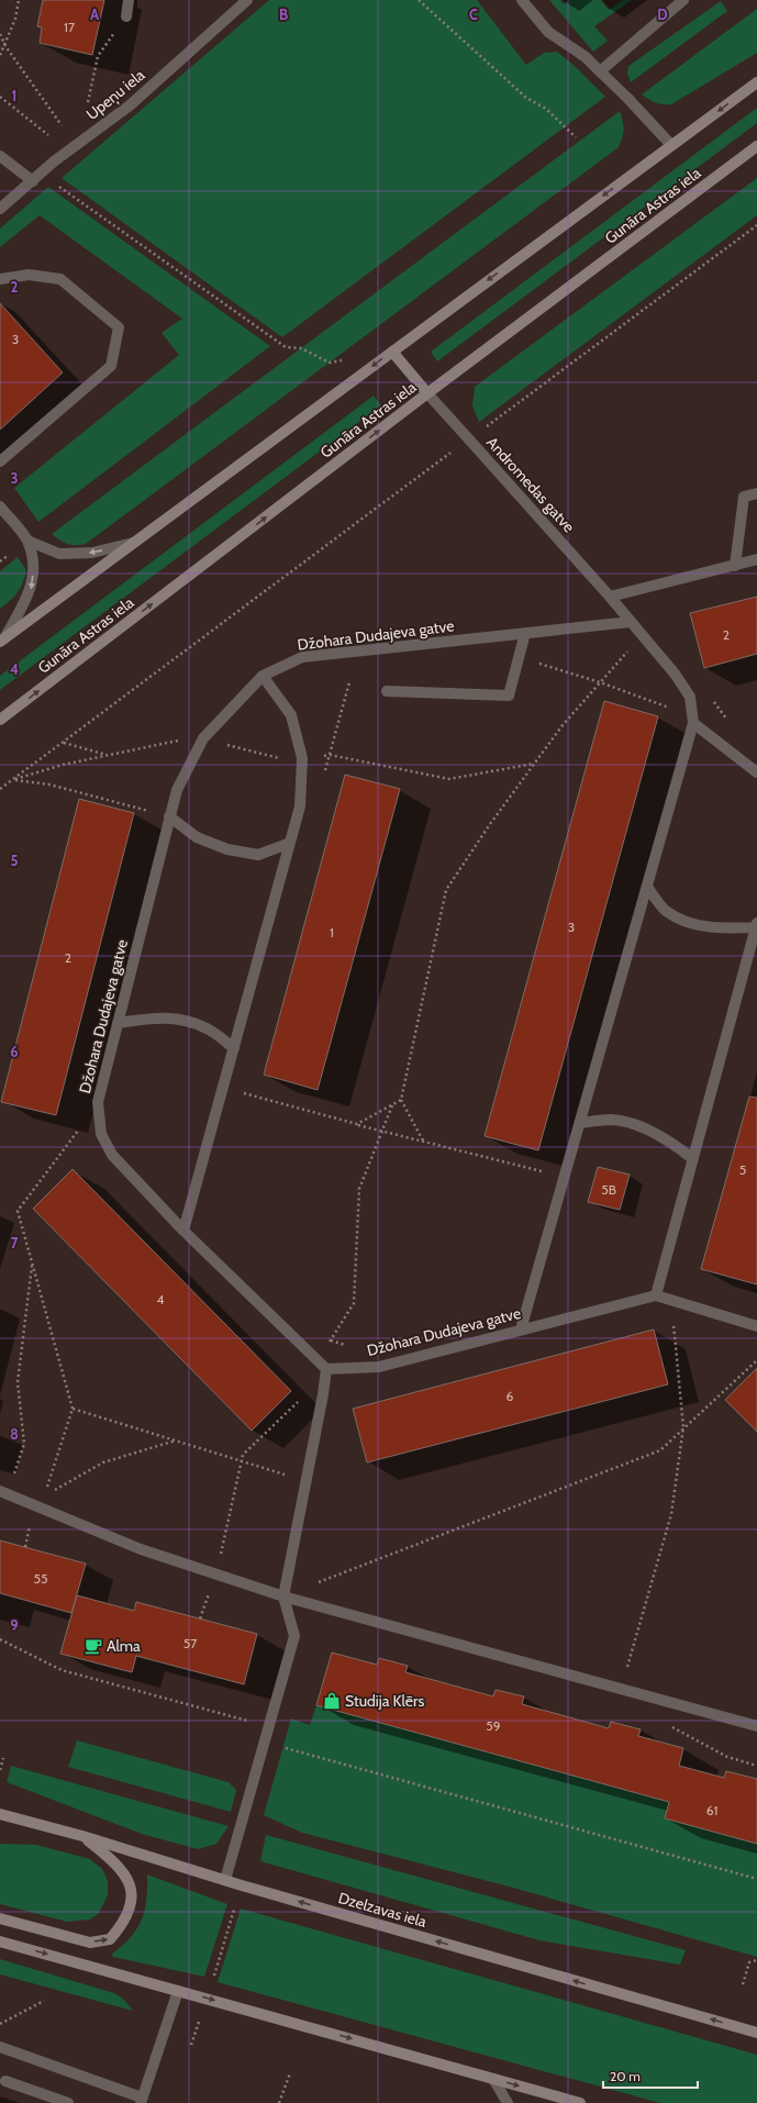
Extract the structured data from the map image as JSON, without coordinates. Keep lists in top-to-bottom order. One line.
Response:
{"streets":{"main road":["Gunāra Astras iela","Dzelzavas iela"],"street":["Upeņu iela","Andromedas gatve","Džohara Dudajeva gatve"]},"crossings":[["Gunāra Astras iela","Andromedas gatve"],["Andromedas gatve","Džohara Dudajeva gatve"]],"one_way":["Dzelzavas iela"],"places":{"cafe":["Alma"],"shop":["Studija Klērs"]},"house_numbers":["17","3","2","3","1","2","5","5B","4","6","55","57","59","61"],"scale_bar":"20 m","grid":{"columns":["A","B","C","D"],"rows":["1","2","3","4","5","6","7","8","9"]}}
